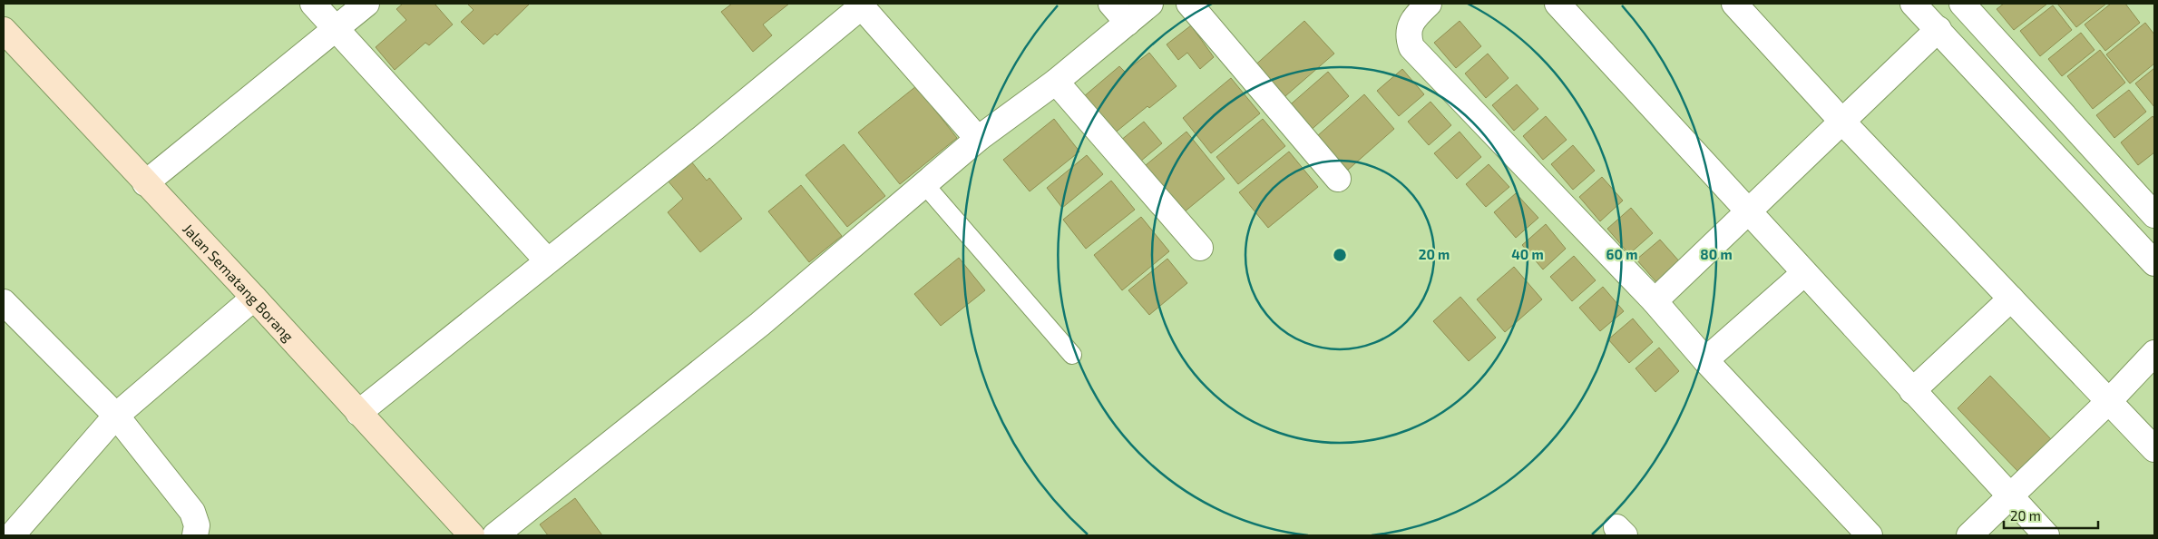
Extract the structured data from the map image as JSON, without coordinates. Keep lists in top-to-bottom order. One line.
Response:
{"streets":{"street":["Jalan Sematang Borang"]},"scale_bar":"20 m","rings":["20 m","40 m","60 m","80 m"]}
